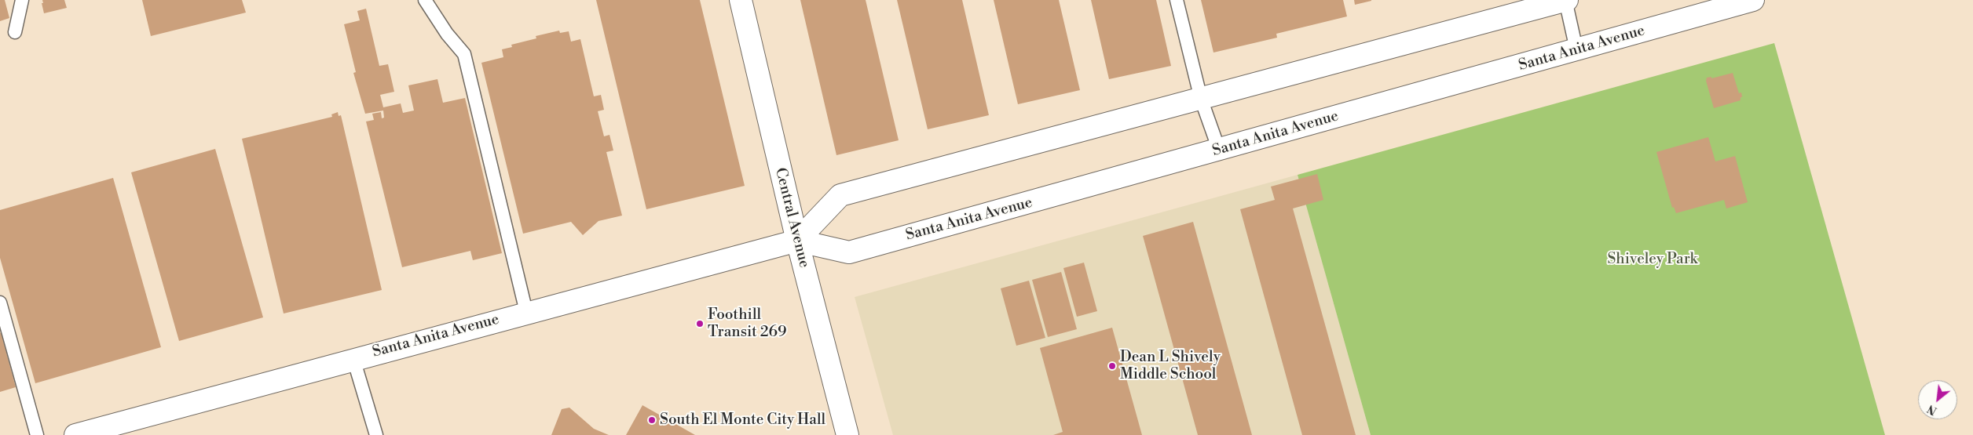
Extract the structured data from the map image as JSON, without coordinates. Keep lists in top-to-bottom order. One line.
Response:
{"streets":{"main road":["Santa Anita Avenue","Central Avenue"]},"crossings":[["Santa Anita Avenue","Central Avenue"]],"parks":["Shiveley Park"],"places":["Foothill Transit 269","Dean L Shively Middle School","South El Monte City Hall"],"north":"bottom left"}
